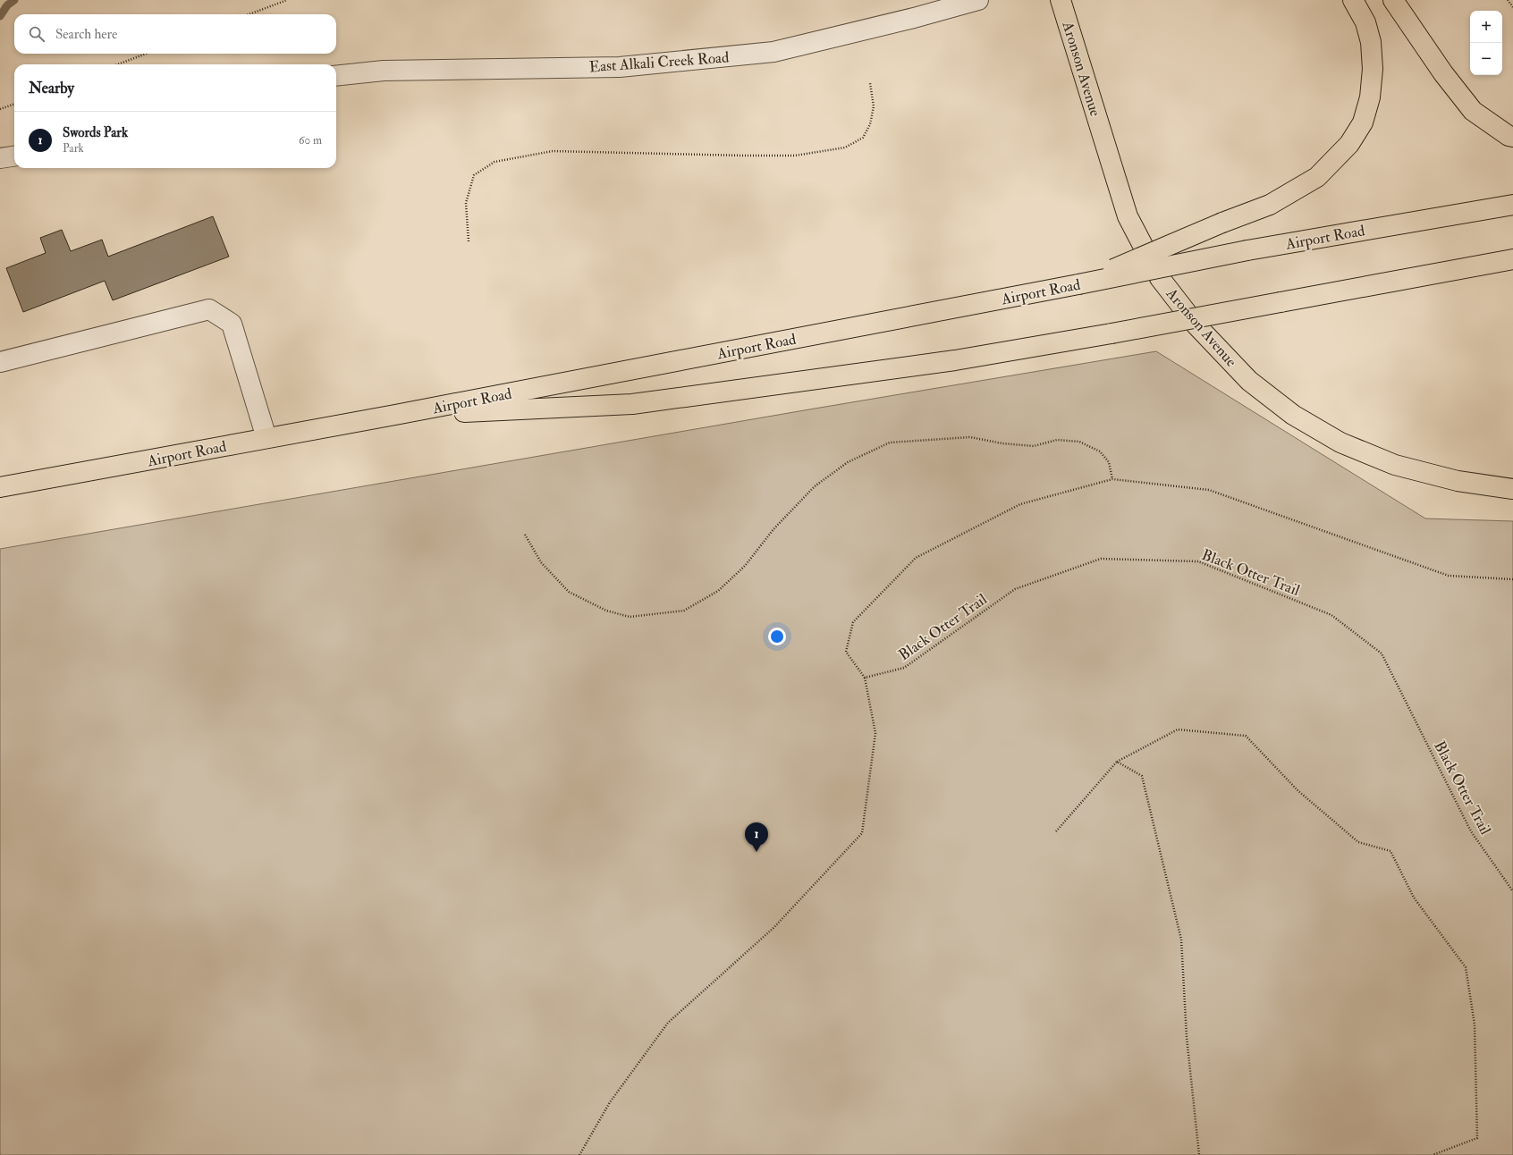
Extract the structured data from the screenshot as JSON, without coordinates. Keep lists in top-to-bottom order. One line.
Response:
{"streets":{"main road":["Aronson Avenue","Airport Road"],"street":["East Alkali Creek Road"],"path":["Black Otter Trail"]},"page":{"map_buttons":["+","−"],"search":"Search here","heading":"Nearby","list":[{"mark":"1","name":"Swords Park","note":"Park","value":"60 m"}],"pins":"1"}}
